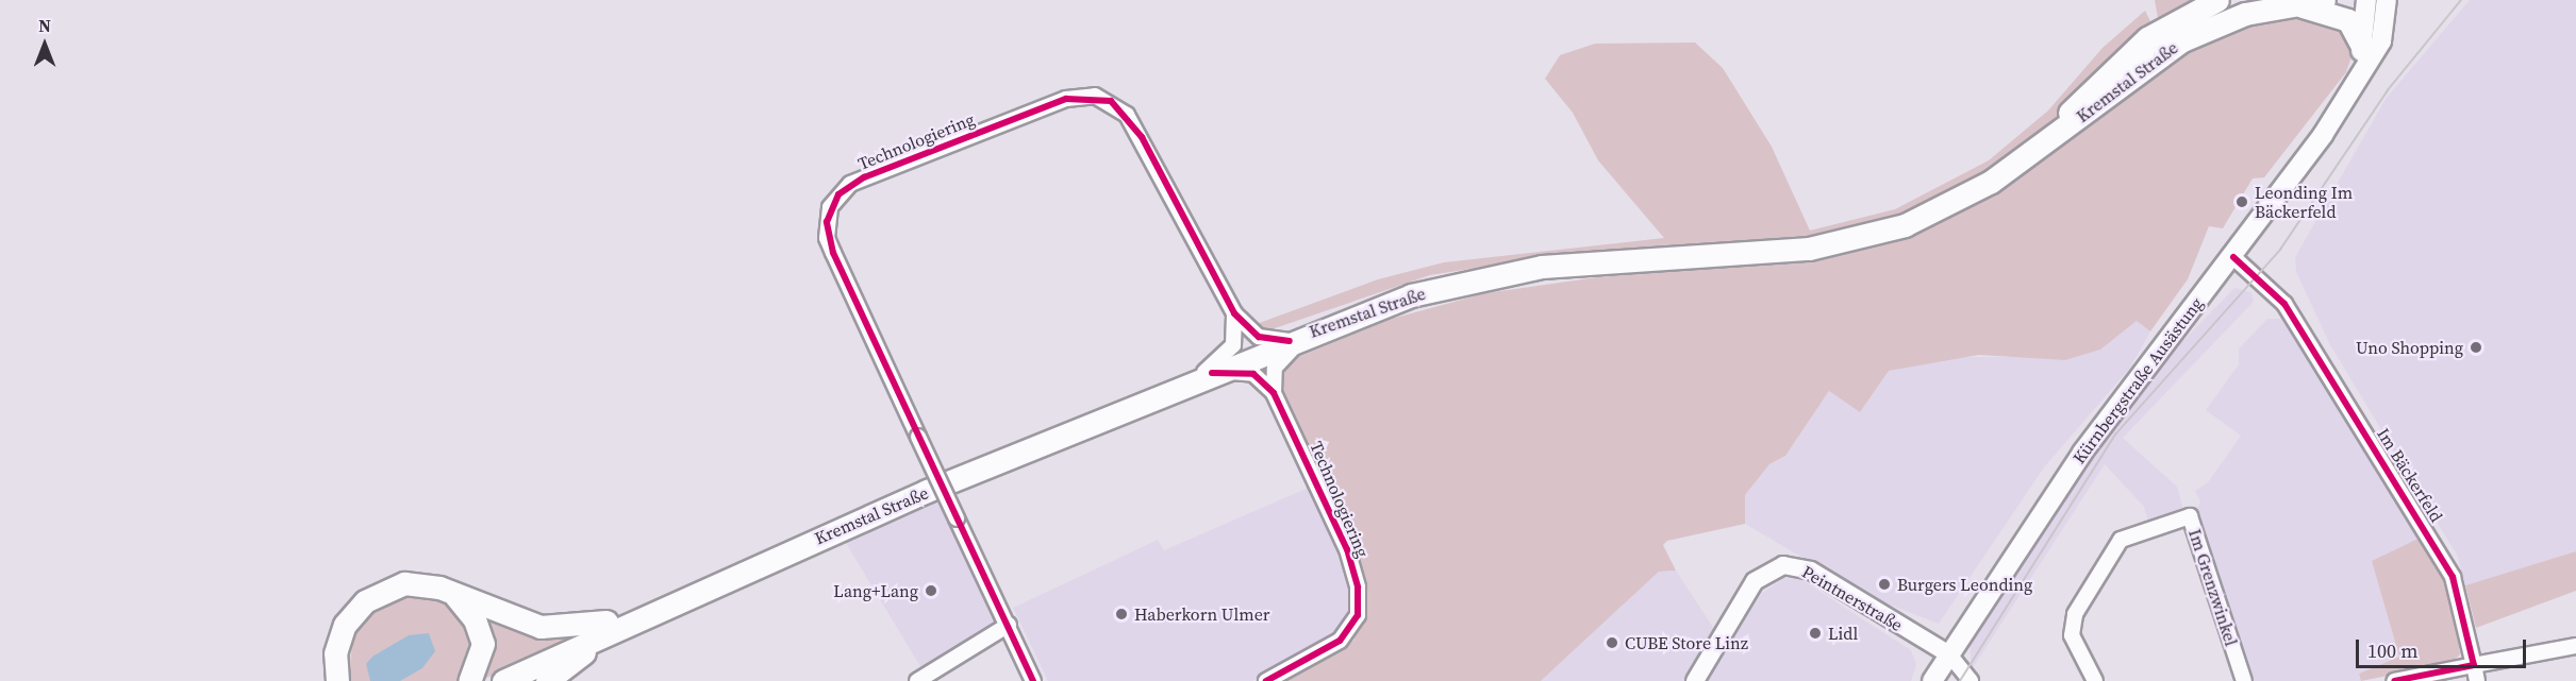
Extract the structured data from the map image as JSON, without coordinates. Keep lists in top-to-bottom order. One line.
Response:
{"streets":{"main road":["Kremstal Straße","Kürnbergstraße Ausästung"],"street":["Technologiering","Im Bäckerfeld","Im Grenzwinkel","Peintnerstraße"]},"crossings":[["Kremstal Straße","Technologiering"],["Kürnbergstraße Ausästung","Im Bäckerfeld"],["Kürnbergstraße Ausästung","Peintnerstraße"]],"places":["Leonding Im Bäckerfeld","Uno Shopping","Burgers Leonding","Lang+Lang","Haberkorn Ulmer","Lidl","CUBE Store Linz"],"scale_bar":"100 m","north":"top"}
